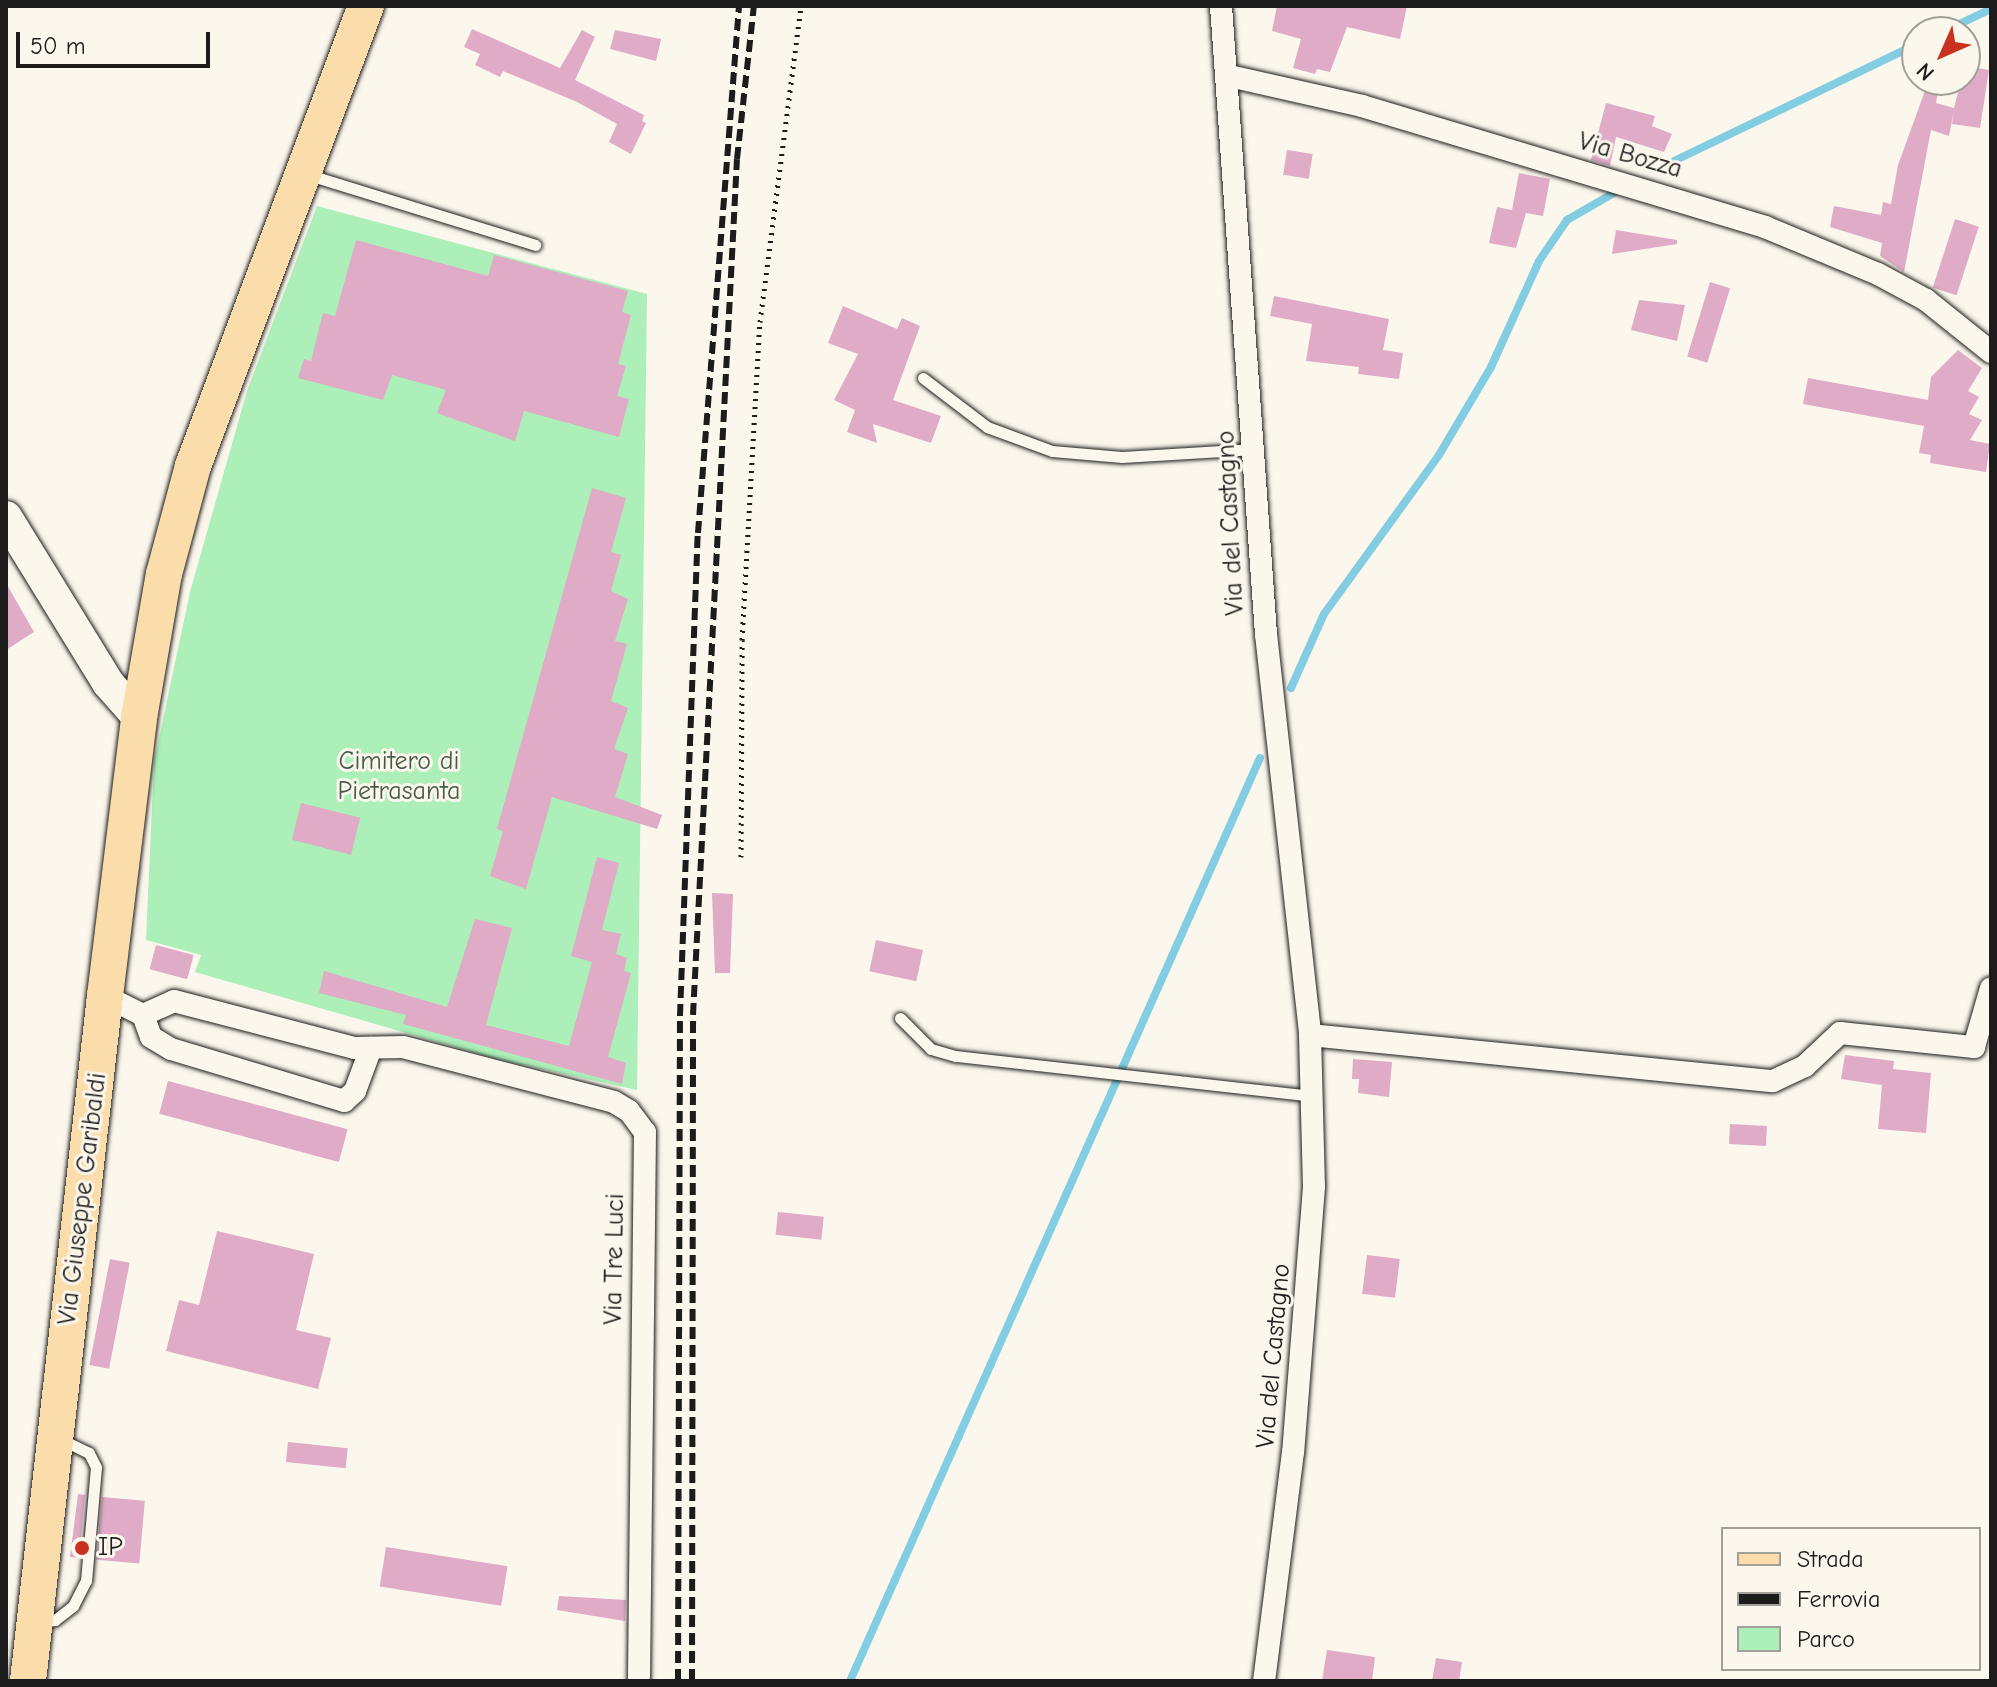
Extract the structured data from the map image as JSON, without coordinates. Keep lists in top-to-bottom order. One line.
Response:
{"streets":{"main road":["Via Giuseppe Garibaldi"],"street":["Via Bozza","Via del Castagno","Via Tre Luci"]},"crossings":[["Via Bozza","Via del Castagno"]],"parks":["Cimitero di Pietrasanta"],"places":["IP"],"legend":["Strada","Ferrovia","Parco"],"scale_bar":"50 m","north":"bottom left"}
